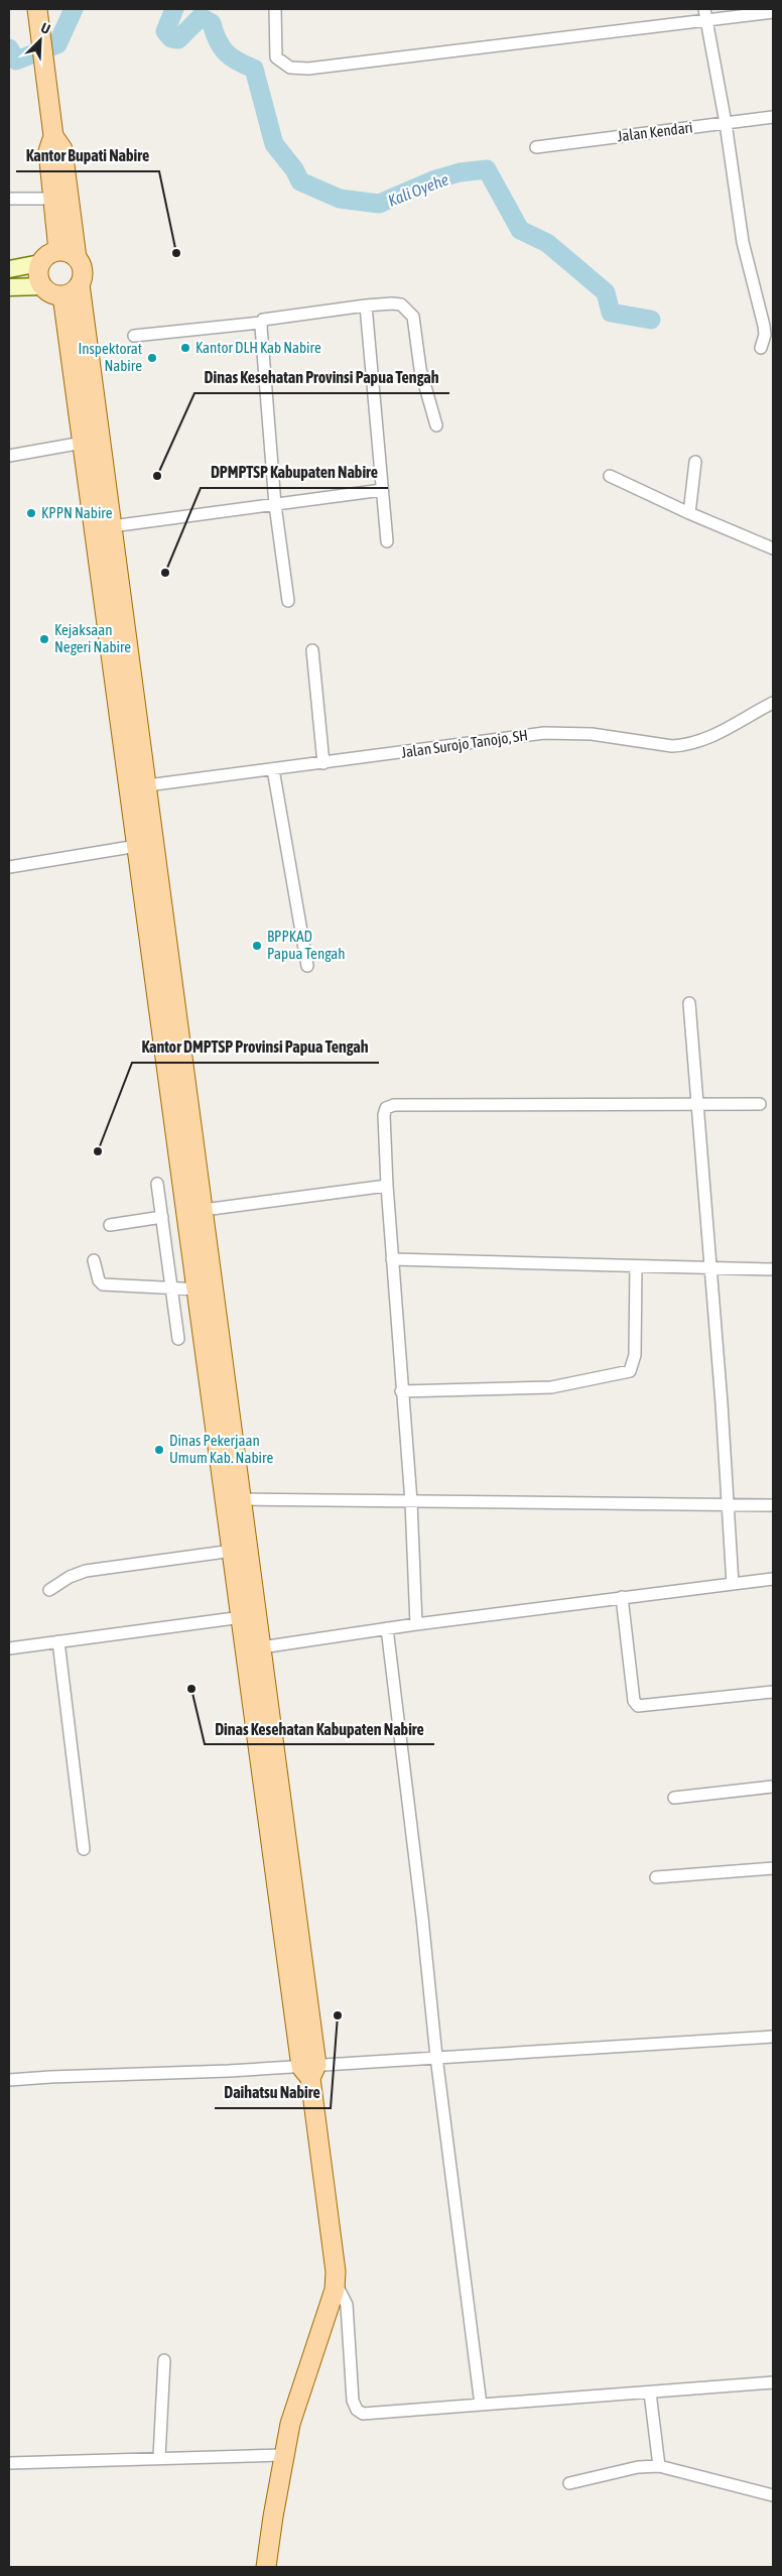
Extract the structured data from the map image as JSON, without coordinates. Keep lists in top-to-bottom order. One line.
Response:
{"streets":{"street":["Jalan Kendari","Jalan Surojo Tanojo, SH"]},"water":["Kali Oyehe"],"places":["Kantor Bupati Nabire","Kantor DLH Kab Nabire","Inspektorat Nabire","Dinas Kesehatan Provinsi Papua Tengah","KPPN Nabire","DPMPTSP Kabupaten Nabire","Kejaksaan Negeri Nabire","BPPKAD Papua Tengah","Kantor DMPTSP Provinsi Papua Tengah","Dinas Pekerjaan Umum Kab. Nabire","Dinas Kesehatan Kabupaten Nabire","Daihatsu Nabire"],"north":"top right"}
